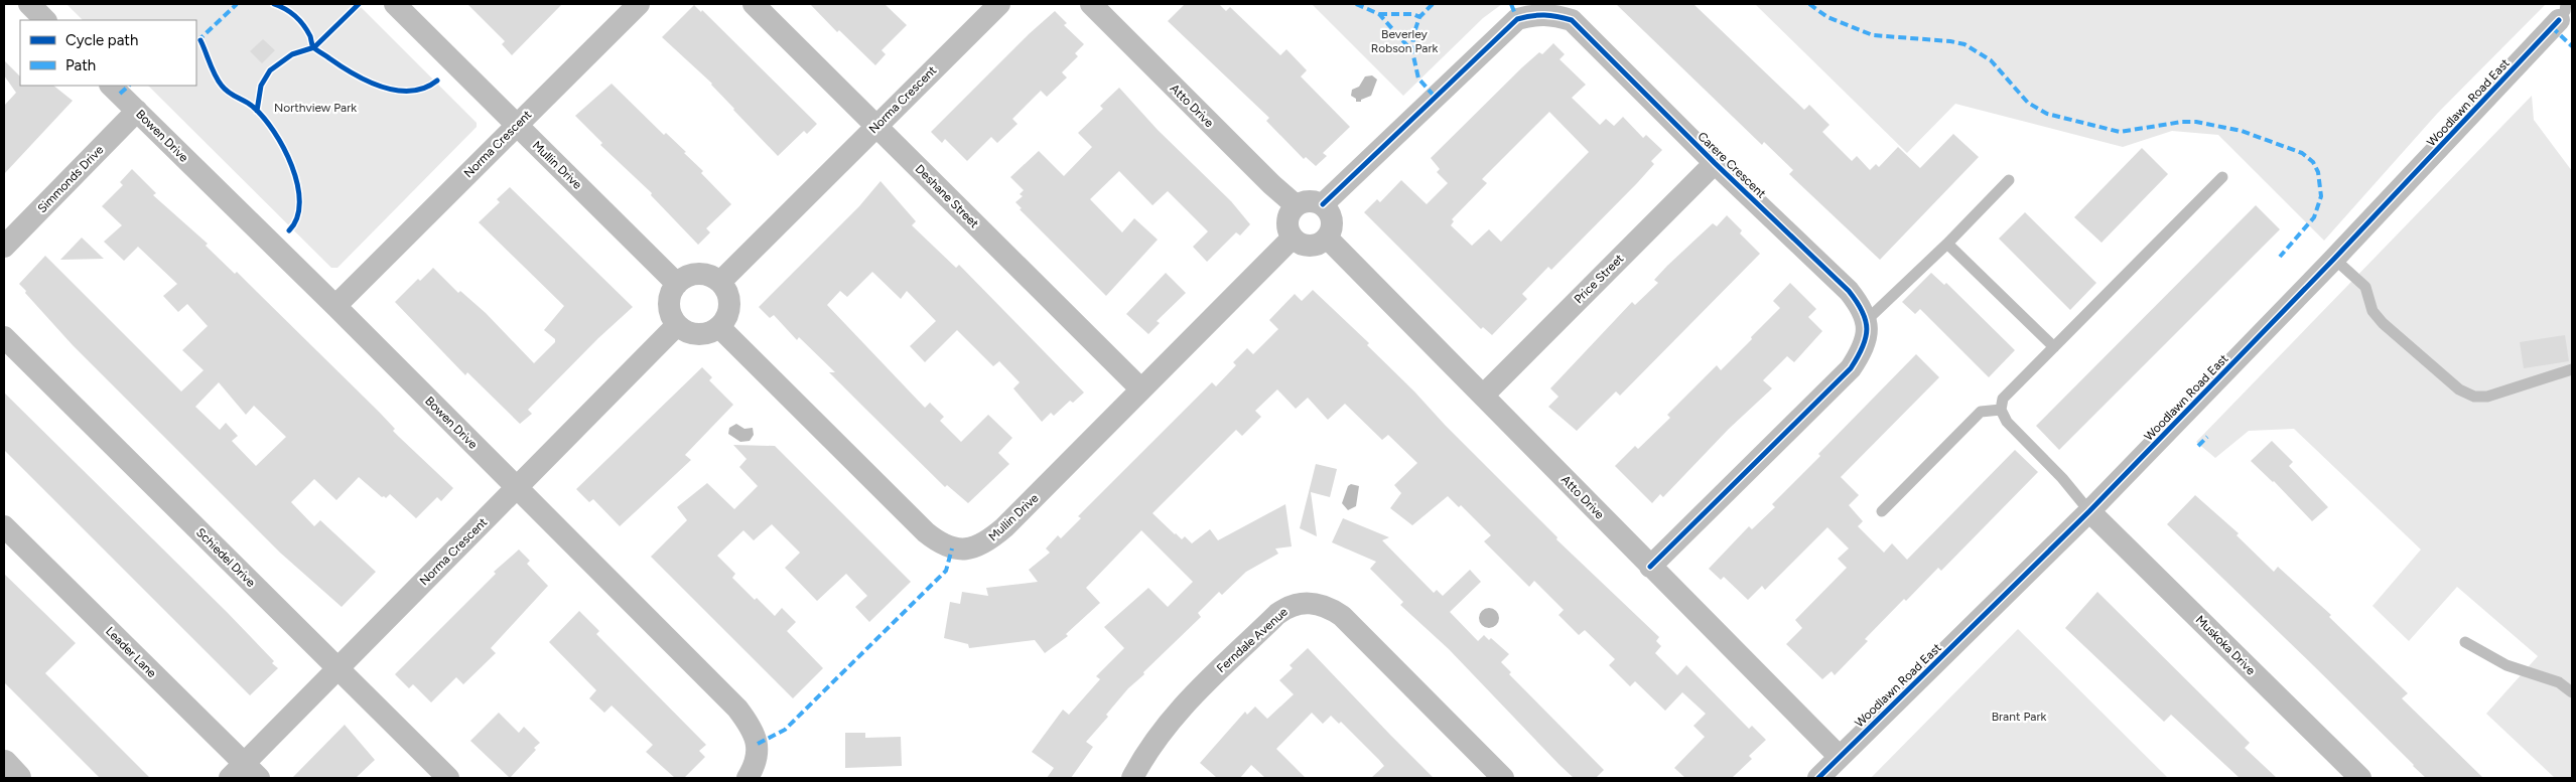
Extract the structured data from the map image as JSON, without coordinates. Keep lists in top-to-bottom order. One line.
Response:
{"streets":{"street":["Norma Crescent","Woodlawn Road East","Atto Drive","Bowen Drive","Mullin Drive","Carere Crescent","Simmonds Drive","Deshane Street","Price Street","Schiedel Drive","Ferndale Avenue","Muskoka Drive","Leader Lane"]},"crossings":[["Norma Crescent","Bowen Drive"],["Norma Crescent","Mullin Drive"],["Norma Crescent","Deshane Street"],["Norma Crescent","Schiedel Drive"],["Norma Crescent","Leader Lane"],["Woodlawn Road East","Atto Drive"],["Woodlawn Road East","Muskoka Drive"],["Atto Drive","Mullin Drive"],["Atto Drive","Carere Crescent"],["Atto Drive","Price Street"],["Bowen Drive","Simmonds Drive"],["Mullin Drive","Carere Crescent"],["Mullin Drive","Deshane Street"],["Carere Crescent","Price Street"]],"parks":["Beverley Robson Park","Northview Park","Brant Park"],"legend":["Cycle path","Path"]}
